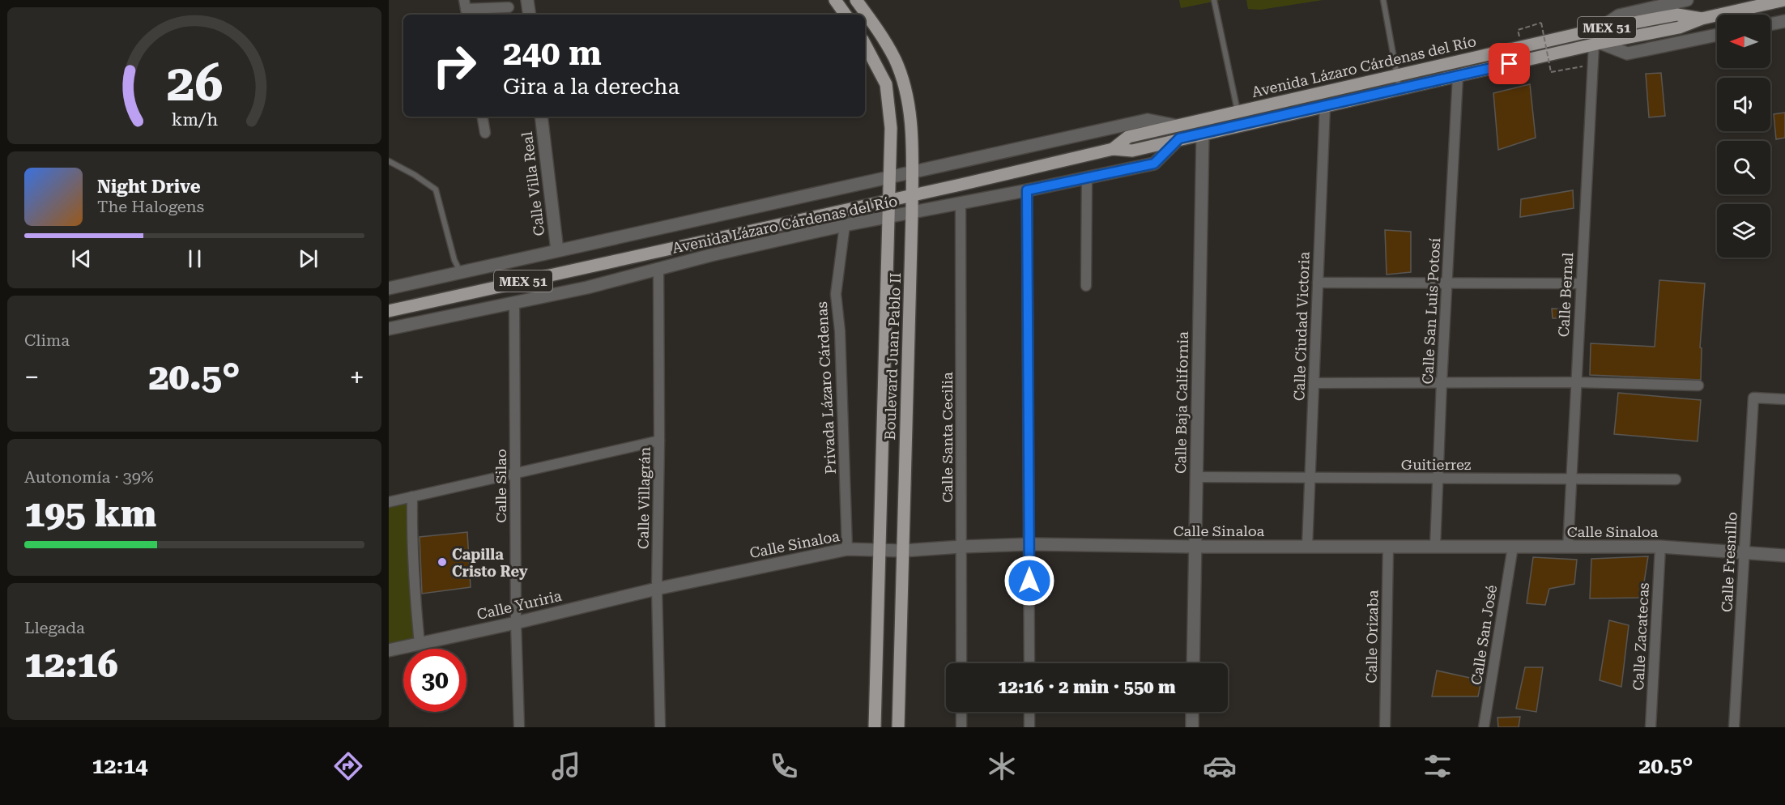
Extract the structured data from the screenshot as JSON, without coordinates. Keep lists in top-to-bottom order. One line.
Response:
{"streets":{"main road":["MEX 51","Avenida Lázaro Cárdenas del Río","Boulevard Juan Pablo II"],"street":["Calle Villa Real","Calle Bernal","Calle San Luis Potosí","Calle Ciudad Victoria","Privada Lázaro Cárdenas","Calle Baja California","Calle Santa Cecilia","Guitierrez","Calle Silao","Calle Villagrán","Calle Sinaloa","Calle Fresnillo","Calle Yuriria","Calle San José","Calle Orizaba","Calle Zacatecas"]},"crossings":[["Avenida Lázaro Cárdenas del Río","Calle Villa Real"],["Avenida Lázaro Cárdenas del Río","Calle Bernal"],["Avenida Lázaro Cárdenas del Río","Calle San Luis Potosí"],["Avenida Lázaro Cárdenas del Río","Calle Ciudad Victoria"],["Avenida Lázaro Cárdenas del Río","Boulevard Juan Pablo II"],["Avenida Lázaro Cárdenas del Río","Privada Lázaro Cárdenas"],["Avenida Lázaro Cárdenas del Río","Calle Baja California"],["Avenida Lázaro Cárdenas del Río","Calle Santa Cecilia"],["Avenida Lázaro Cárdenas del Río","Calle Silao"],["Avenida Lázaro Cárdenas del Río","Calle Villagrán"],["Calle Bernal","Guitierrez"],["Calle Bernal","Calle Sinaloa"],["Calle San Luis Potosí","Guitierrez"],["Calle San Luis Potosí","Calle Sinaloa"],["Calle Ciudad Victoria","Guitierrez"],["Calle Ciudad Victoria","Calle Sinaloa"],["Boulevard Juan Pablo II","Calle Sinaloa"],["Privada Lázaro Cárdenas","Calle Sinaloa"],["Calle Baja California","Guitierrez"],["Calle Baja California","Calle Sinaloa"],["Calle Santa Cecilia","Calle Sinaloa"],["Calle Silao","Calle Yuriria"],["Calle Villagrán","Calle Sinaloa"],["Calle Villagrán","Calle Yuriria"],["Calle Sinaloa","Calle Fresnillo"],["Calle Sinaloa","Calle Yuriria"],["Calle Sinaloa","Calle San José"],["Calle Sinaloa","Calle Orizaba"],["Calle Sinaloa","Calle Zacatecas"]],"places":["Capilla Cristo Rey"],"north":"left","page":{"turn":["240 m","Gira a la derecha"],"song":["Night Drive","The Halogens"],"tile":["Clima",["Autonomía · 39%","195 km"],["Llegada","12:16"]],"heat":["−","20.5°","+"],"limit":"30","trip":"12:16 · 2 min · 550 m","tabs":["12:14","20.5°"],"gauge":["26","km/h"]}}
